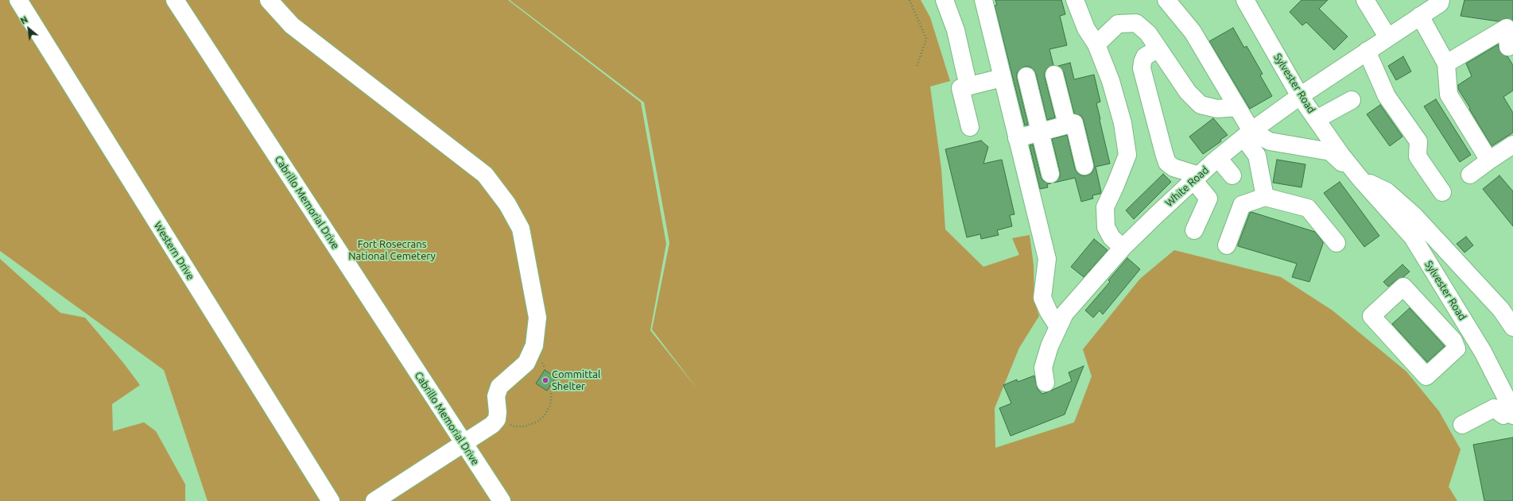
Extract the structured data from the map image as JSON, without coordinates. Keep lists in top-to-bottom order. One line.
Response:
{"streets":{"street":["Sylvester Road","White Road","Cabrillo Memorial Drive","Western Drive"]},"crossings":[["Sylvester Road","White Road"]],"parks":["Fort Rosecrans National Cemetery"],"places":["Committal Shelter"],"north":"top left"}
